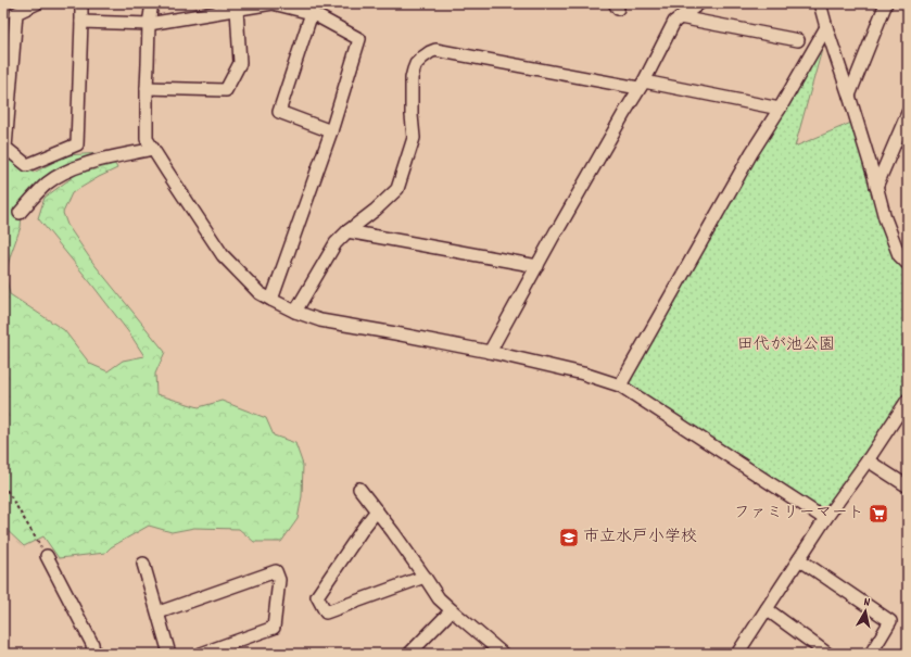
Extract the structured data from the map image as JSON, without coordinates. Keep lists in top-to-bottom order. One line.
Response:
{"parks":["田代が池公園"],"places":{"supermarket":["ファミリーマート"],"school or university":["市立水戸小学校"]},"north":"top"}
